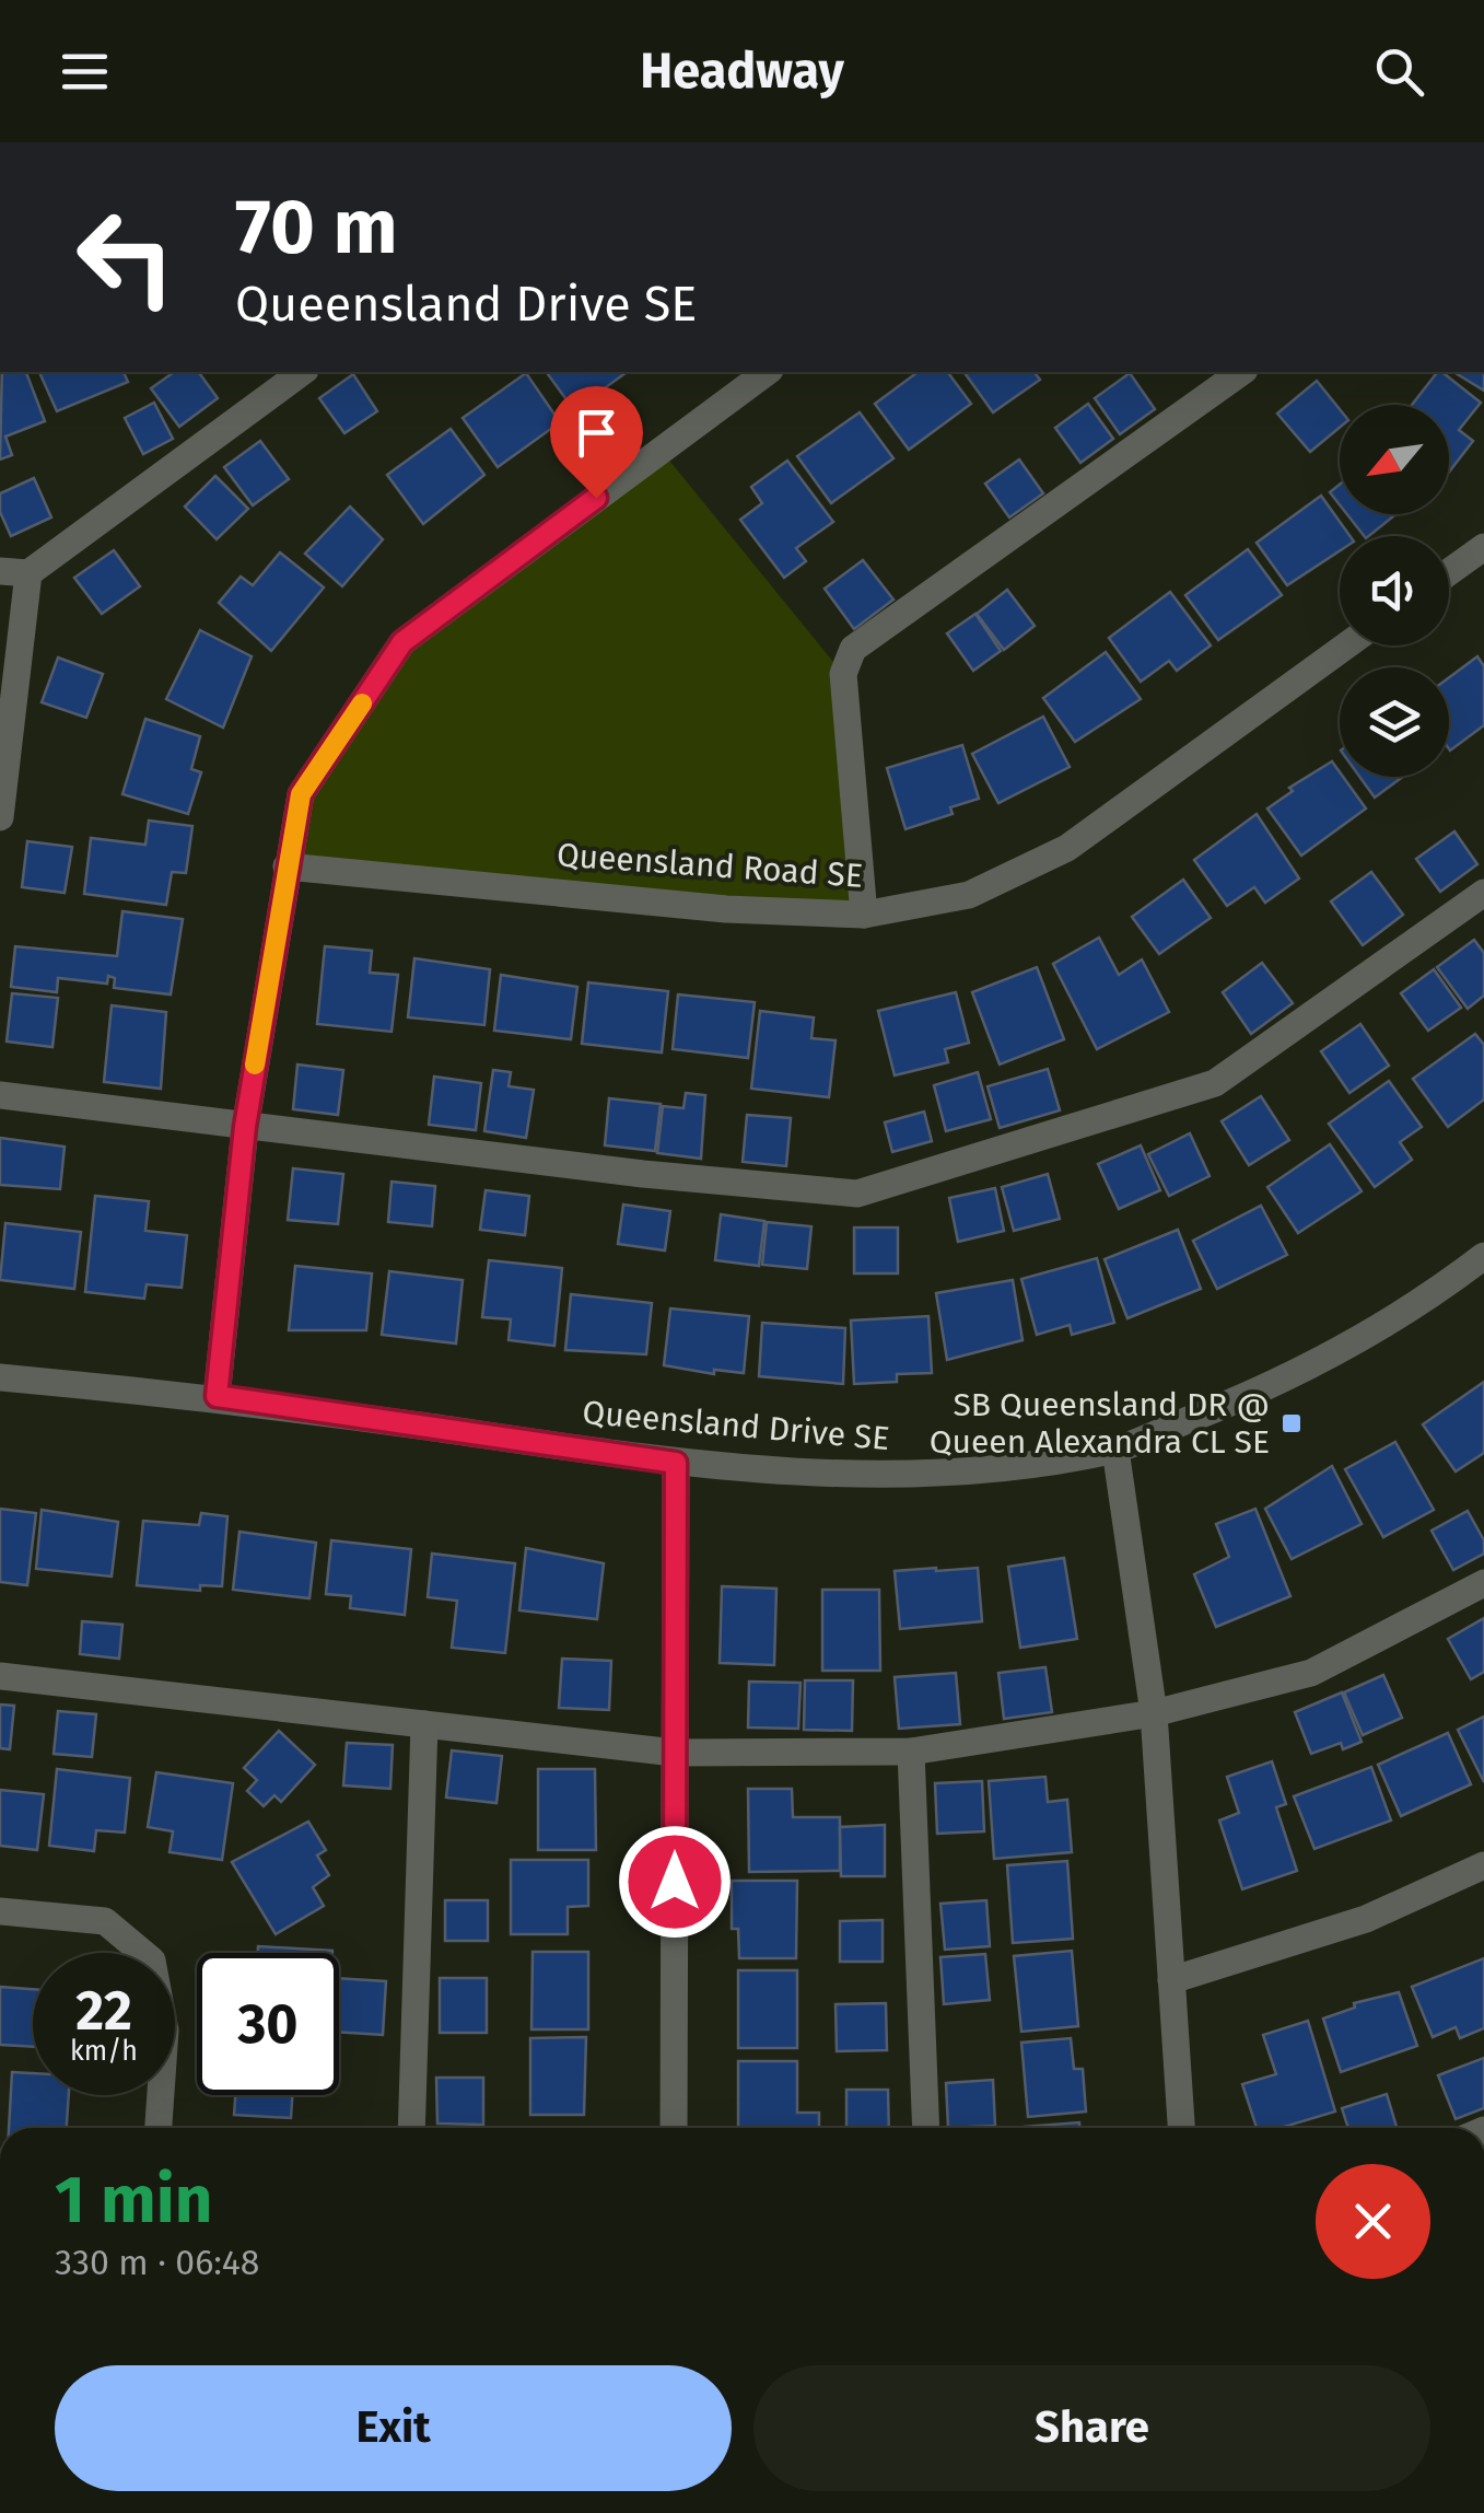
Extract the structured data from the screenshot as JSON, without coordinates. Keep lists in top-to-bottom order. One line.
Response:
{"streets":{"street":["Queensland Road SE","Queensland Drive SE"]},"places":{"transit":["SB Queensland DR @ Queen Alexandra CL SE"]},"north":"bottom left","page":{"header":"Headway","turn":["70 m","Queensland Drive SE"],"speed":"22 km/h","limit":"30","heading":["1 min","330 m · 06:48"],"buttons":["Exit","Share"]}}
